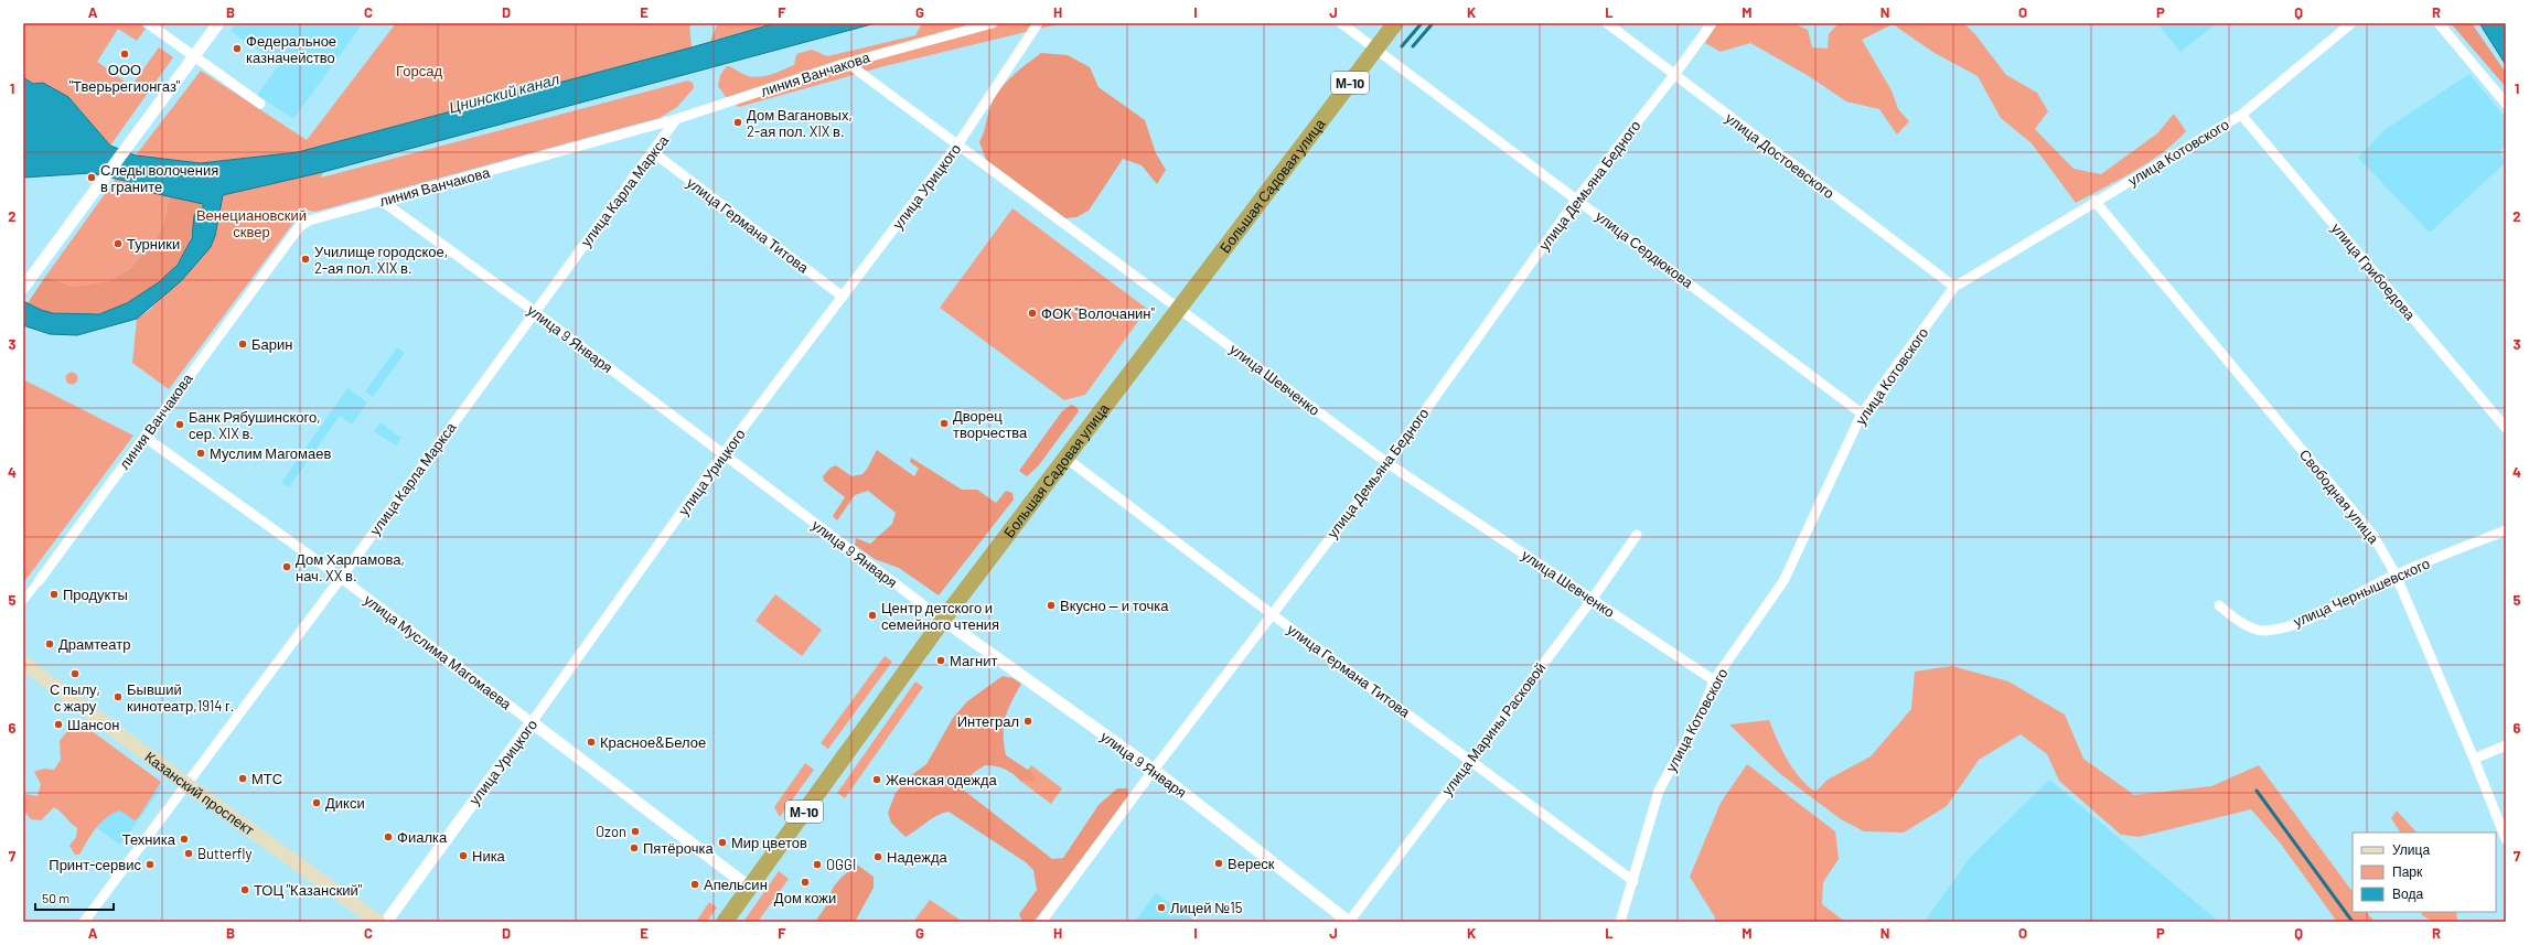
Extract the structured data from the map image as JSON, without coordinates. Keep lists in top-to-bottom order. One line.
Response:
{"streets":{"highway":["М-10","Большая Садовая улица"],"main road":["Казанский проспект"],"street":["линия Ванчакова","улица Котовского","улица Достоевского","улица Демьяна Бедного","улица Урицкого","улица Карла Маркса","улица Германа Титова","улица Сердюкова","улица Грибоедова","улица 9 Января","улица Шевченко","Свободная улица","улица Чернышевского","улица Муслима Магомаева","улица Марины Расковой"]},"crossings":[["линия Ванчакова","улица Карла Маркса"],["линия Ванчакова","улица 9 Января"],["линия Ванчакова","улица Шевченко"],["линия Ванчакова","улица Муслима Магомаева"],["улица Котовского","улица Достоевского"],["улица Котовского","улица Германа Титова"],["улица Котовского","улица Сердюкова"],["улица Котовского","улица Грибоедова"],["улица Котовского","улица Шевченко"],["улица Котовского","Свободная улица"],["улица Достоевского","улица Демьяна Бедного"],["Большая Садовая улица","улица Германа Титова"],["Большая Садовая улица","улица Сердюкова"],["Большая Садовая улица","улица 9 Января"],["Большая Садовая улица","улица Шевченко"],["Большая Садовая улица","улица Муслима Магомаева"],["улица Демьяна Бедного","улица Германа Титова"],["улица Демьяна Бедного","улица Сердюкова"],["улица Демьяна Бедного","улица 9 Января"],["улица Демьяна Бедного","улица Шевченко"],["улица Урицкого","улица Германа Титова"],["улица Урицкого","улица 9 Января"],["улица Урицкого","улица Шевченко"],["улица Урицкого","улица Муслима Магомаева"],["улица Карла Маркса","улица Германа Титова"],["улица Карла Маркса","улица 9 Января"],["улица Карла Маркса","улица Муслима Магомаева"],["улица Карла Маркса","Казанский проспект"],["улица Германа Титова","улица Марины Расковой"],["улица 9 Января","улица Марины Расковой"],["улица Шевченко","улица Марины Расковой"],["Свободная улица","улица Чернышевского"]],"water":["Цнинский канал"],"parks":["Горсад","Венециановский сквер"],"places":["Федеральное казначейство","ООО \"Тверьрегионгаз\"","Дом Вагановых, 2-ая пол. XIX в.","Следы волочения в граните","Турники","Училище городское, 2-ая пол. XIX в.","ФОК \"Волочанин\"","Барин","Дворец творчества","Банк Рябушинского, сер. XIX в.","Муслим Магомаев","Дом Харламова, нач. XX в.","Продукты","Вкусно — и точка","Центр детского и семейного чтения","Драмтеатр","Магнит","С пылу, с жару","Бывший кинотеатр,1914 г.","Интеграл","Шансон","Красное&Белое","МТС","Женская одежда","Дикси","Ozon","Фиалка","Техника","Мир цветов","Пятёрочка","Butterfly","Ника","Надежда","Вереск","Принт-сервис","OGGI","Дом кожи","Апельсин","ТОЦ \"Казанский\"","Лицей №15"],"legend":["Улица","Парк","Вода"],"scale_bar":"50 m","grid":{"columns":["A","B","C","D","E","F","G","H","I","J","K","L","M","N","O","P","Q","R"],"rows":["1","2","3","4","5","6","7"]}}
